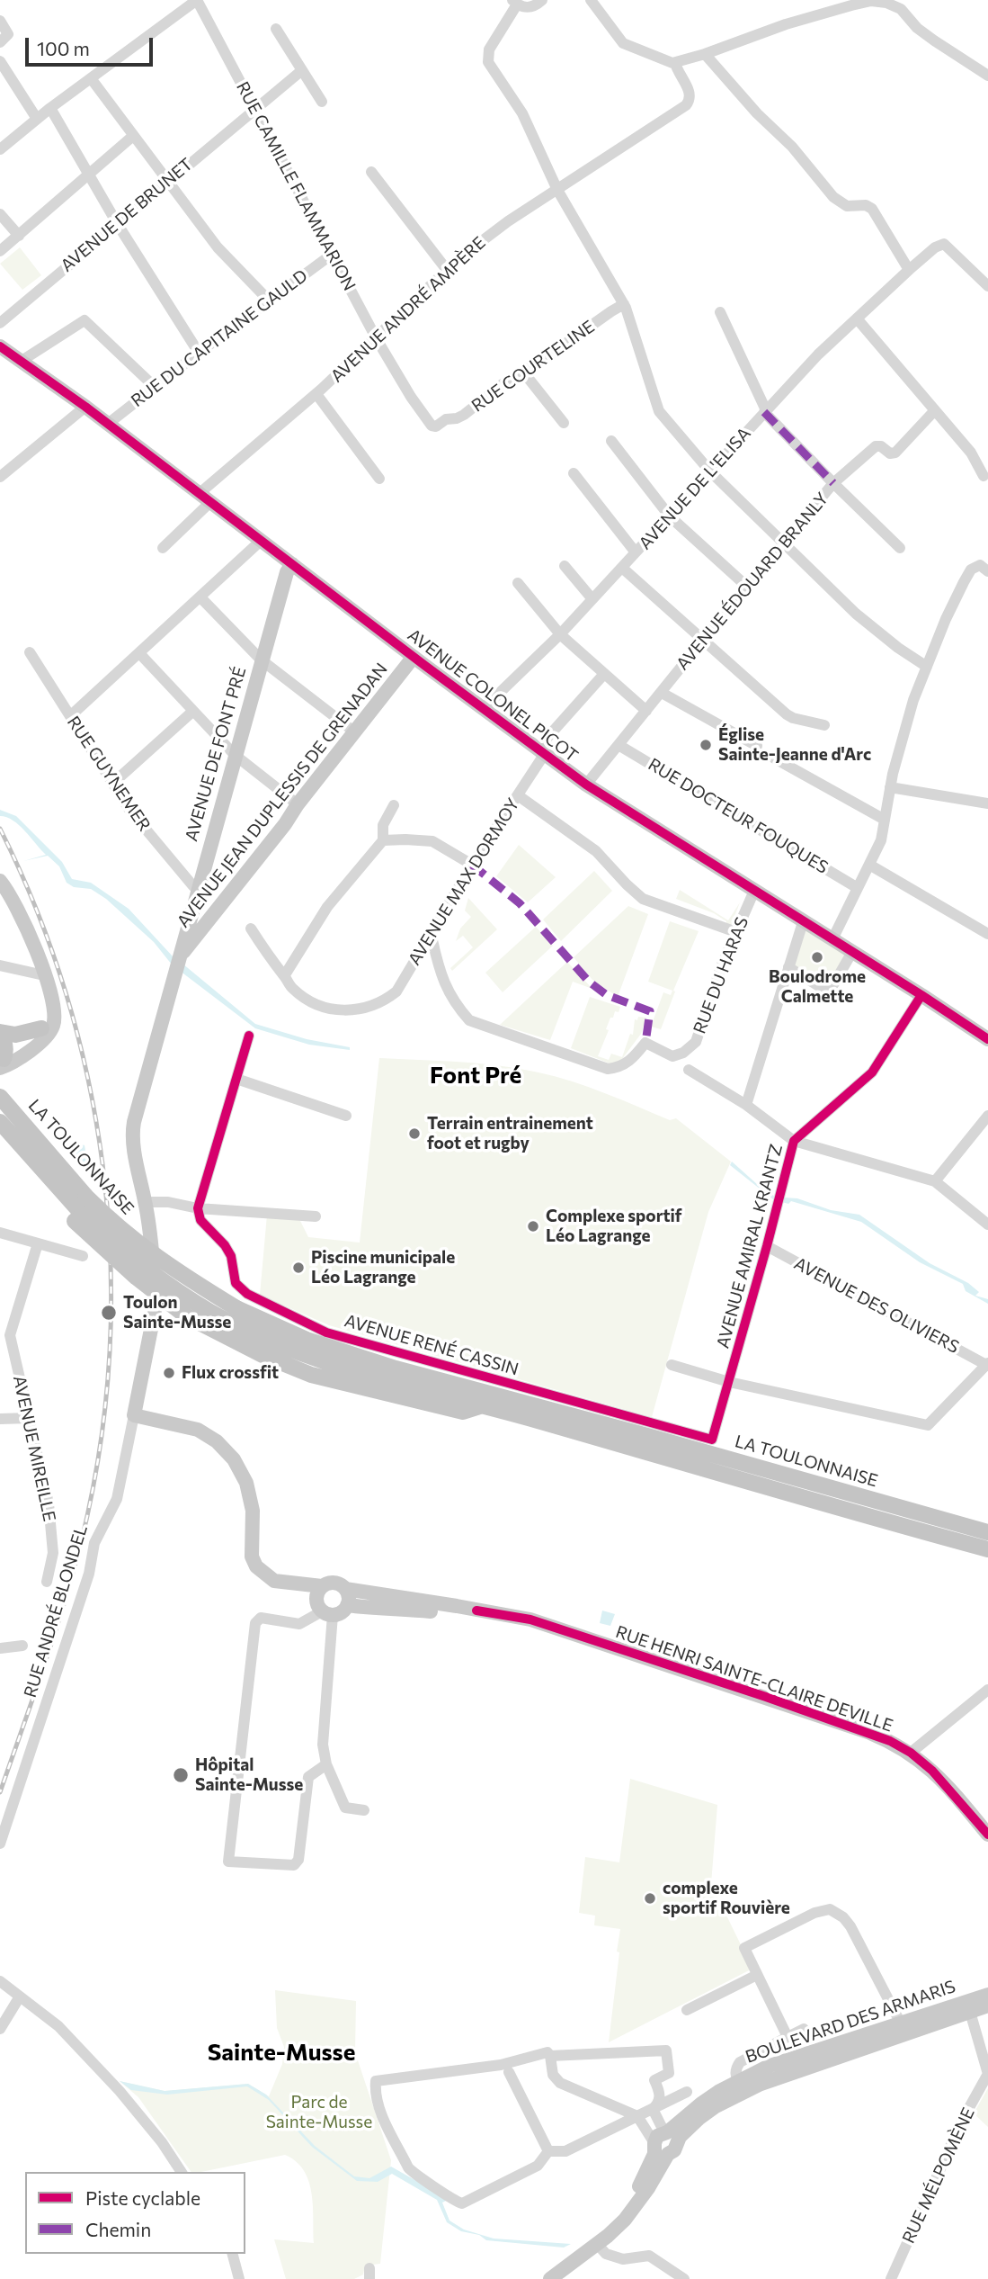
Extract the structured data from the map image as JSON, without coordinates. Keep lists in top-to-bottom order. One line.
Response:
{"streets":{"highway":["LA TOULONNAISE"],"main road":["AVENUE COLONEL PICOT","AVENUE DE FONT PRÉ","AVENUE JEAN DUPLESSIS DE GRENADAN","RUE ANDRÉ BLONDEL","RUE HENRI SAINTE-CLAIRE DEVILLE","BOULEVARD DES ARMARIS"],"street":["RUE CAMILLE FLAMMARION","AVENUE DE BRUNET","AVENUE ANDRÉ AMPÈRE","RUE DU CAPITAINE GAULD","RUE COURTELINE","AVENUE DE L'ELISA","AVENUE ÉDOUARD BRANLY","RUE GUYNEMER","RUE DOCTEUR FOUQUES","AVENUE MAX DORMOY","RUE DU HARAS","AVENUE AMIRAL KRANTZ","AVENUE DES OLIVIERS","AVENUE RENÉ CASSIN","AVENUE MIREILLE","RUE MÉLPOMÈNE"]},"crossings":[["RUE CAMILLE FLAMMARION","AVENUE DE BRUNET"],["RUE CAMILLE FLAMMARION","AVENUE ANDRÉ AMPÈRE"],["RUE CAMILLE FLAMMARION","RUE DU CAPITAINE GAULD"],["RUE CAMILLE FLAMMARION","RUE COURTELINE"],["AVENUE ANDRÉ AMPÈRE","RUE COURTELINE"],["AVENUE ANDRÉ AMPÈRE","AVENUE COLONEL PICOT"],["RUE DU CAPITAINE GAULD","AVENUE COLONEL PICOT"],["AVENUE DE L'ELISA","AVENUE COLONEL PICOT"],["AVENUE ÉDOUARD BRANLY","AVENUE COLONEL PICOT"],["AVENUE ÉDOUARD BRANLY","RUE DOCTEUR FOUQUES"],["AVENUE COLONEL PICOT","AVENUE DE FONT PRÉ"],["AVENUE COLONEL PICOT","AVENUE JEAN DUPLESSIS DE GRENADAN"],["AVENUE COLONEL PICOT","AVENUE MAX DORMOY"],["AVENUE COLONEL PICOT","RUE DU HARAS"],["AVENUE COLONEL PICOT","AVENUE AMIRAL KRANTZ"],["AVENUE DE FONT PRÉ","RUE GUYNEMER"],["AVENUE DE FONT PRÉ","AVENUE JEAN DUPLESSIS DE GRENADAN"],["AVENUE DE FONT PRÉ","RUE ANDRÉ BLONDEL"],["AVENUE MAX DORMOY","RUE DU HARAS"],["AVENUE AMIRAL KRANTZ","AVENUE DES OLIVIERS"],["AVENUE AMIRAL KRANTZ","AVENUE RENÉ CASSIN"],["BOULEVARD DES ARMARIS","RUE MÉLPOMÈNE"]],"districts":["Font Pré","Sainte-Musse"],"parks":["Parc de Sainte-Musse"],"places":["Église Sainte-Jeanne d'Arc","Boulodrome Calmette","Terrain entrainement foot et rugby","Complexe sportif Léo Lagrange","Piscine municipale Léo Lagrange","Toulon Sainte-Musse","Flux crossfit","Hôpital Sainte-Musse","complexe sportif Rouvière"],"legend":["Piste cyclable","Chemin"],"scale_bar":"100 m"}
